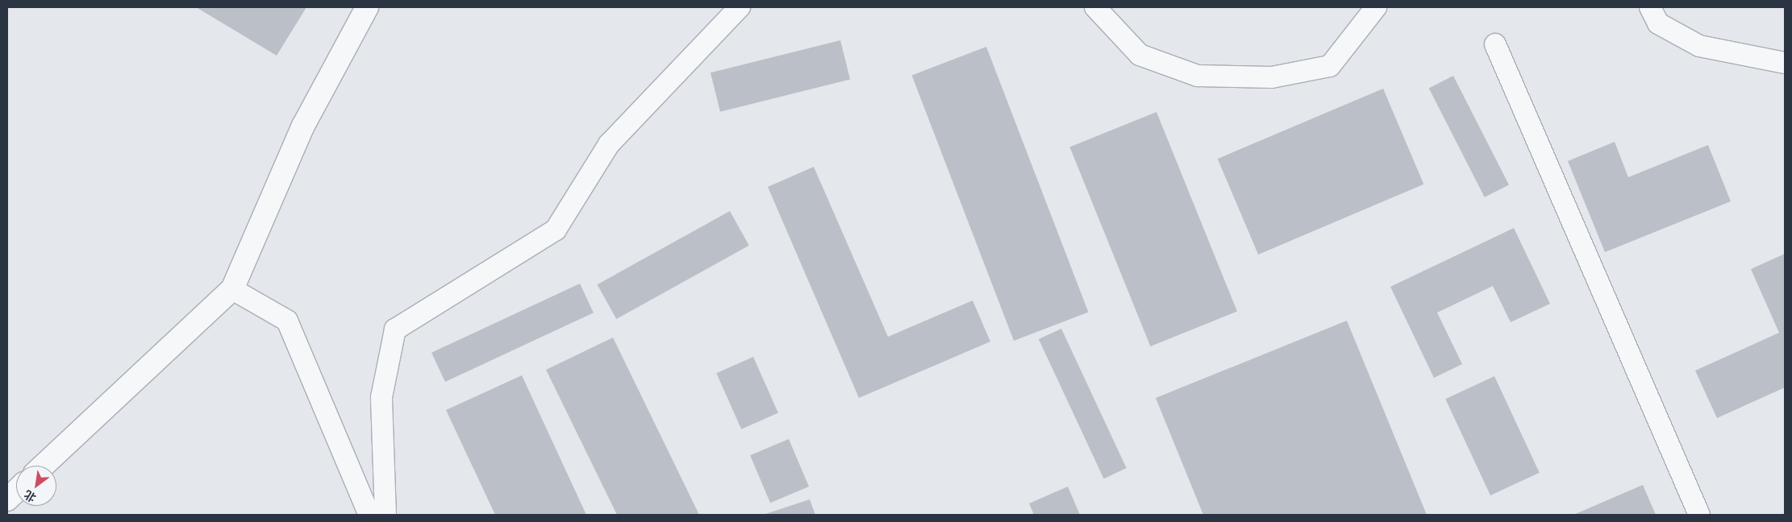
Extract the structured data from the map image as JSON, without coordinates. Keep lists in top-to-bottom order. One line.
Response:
{"north":"bottom left"}
